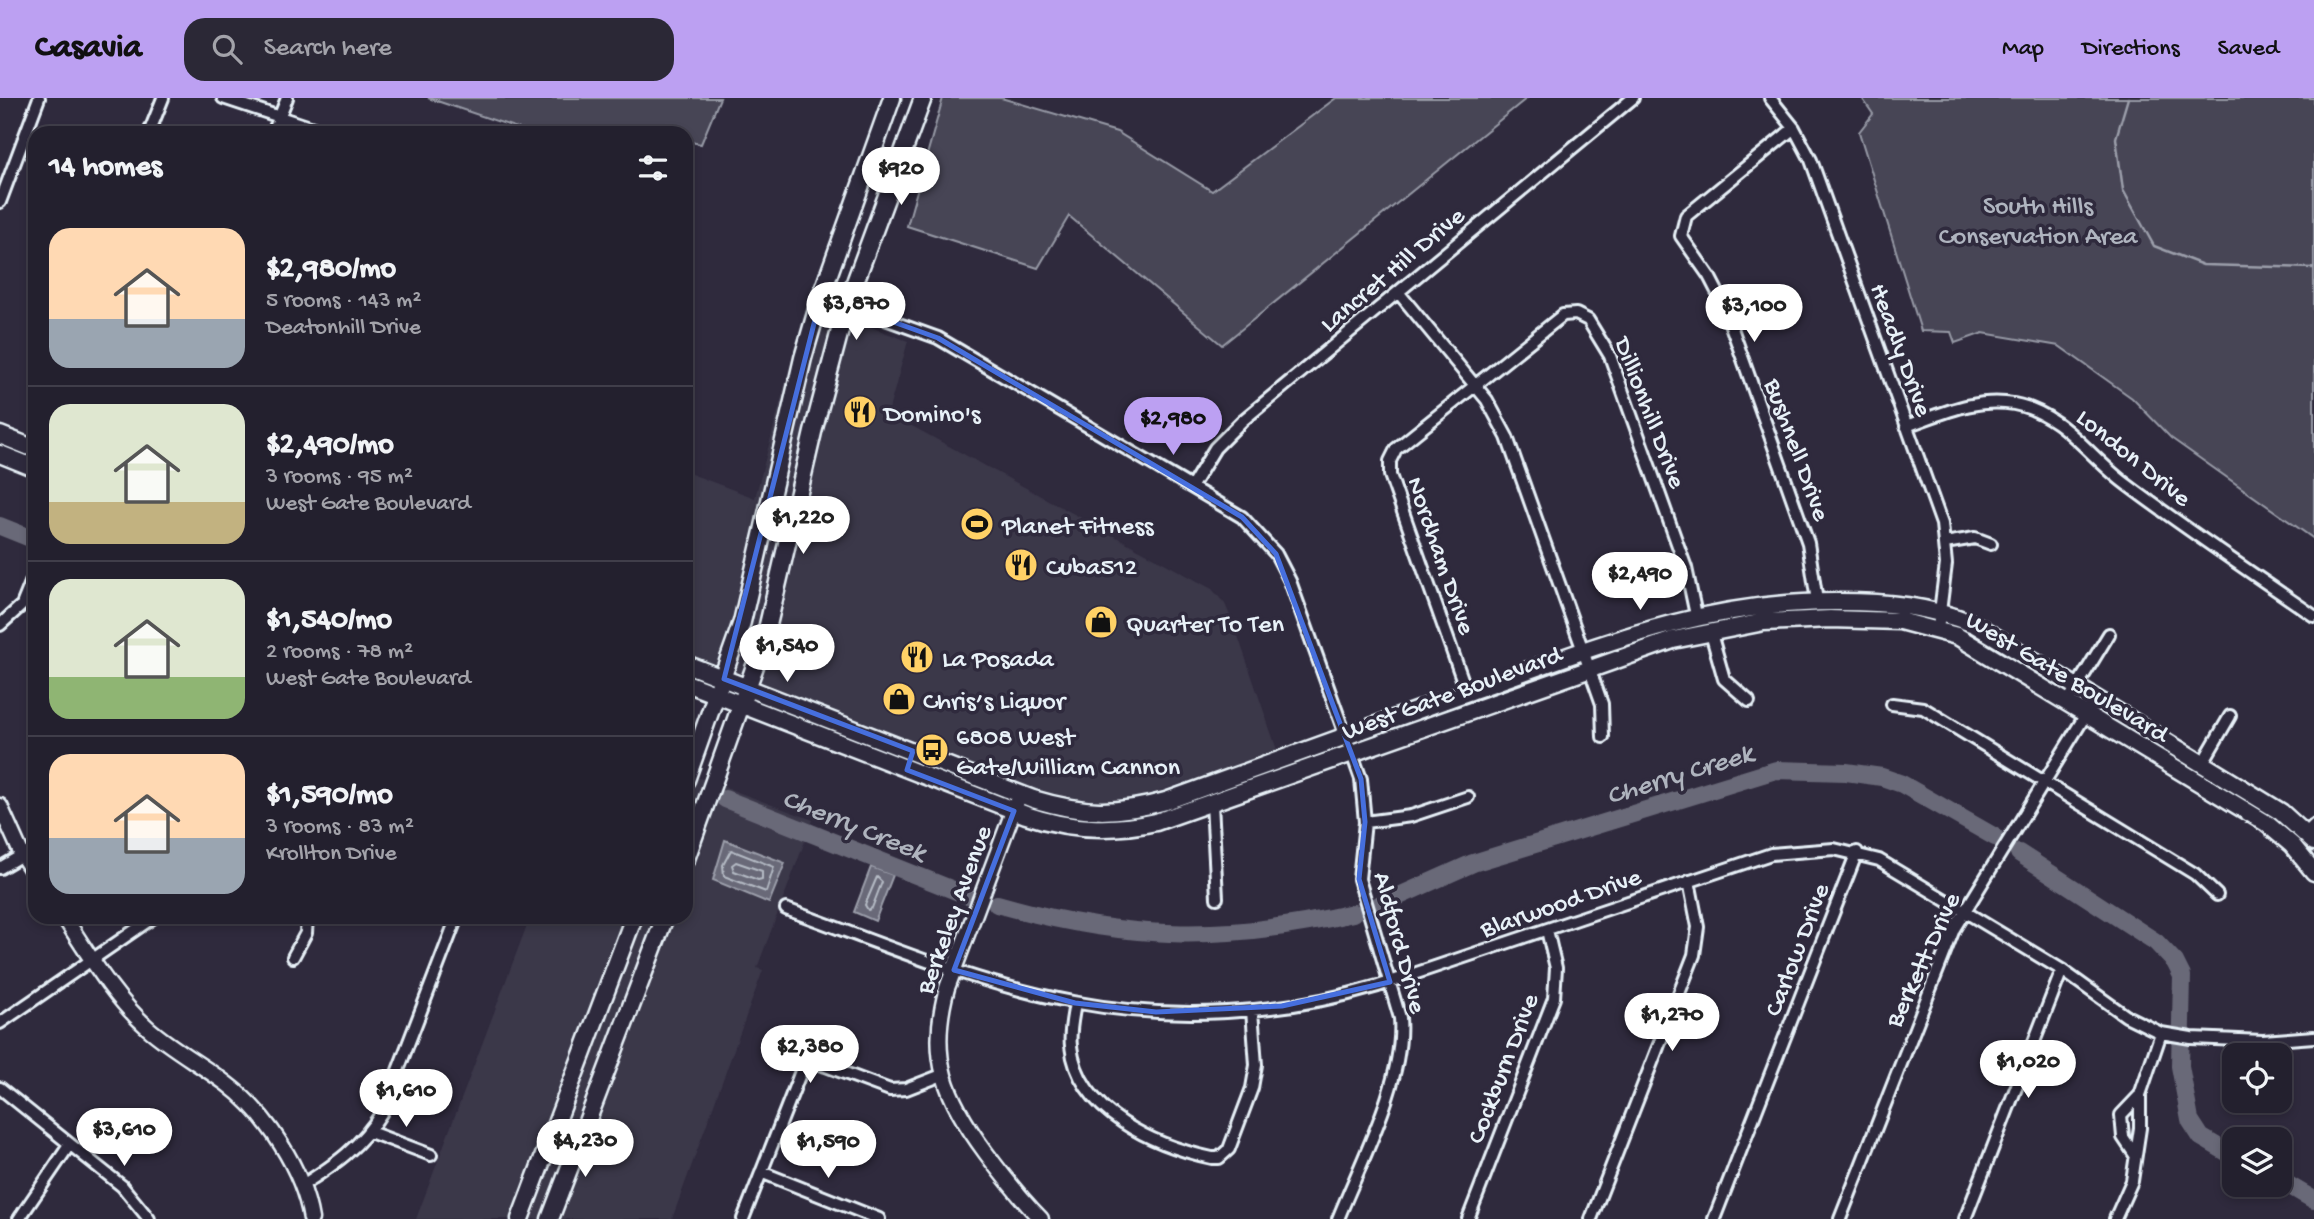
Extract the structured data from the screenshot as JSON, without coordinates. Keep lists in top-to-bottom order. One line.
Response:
{"streets":{"main road":["West Gate Boulevard"],"street":["Lancret Hill Drive","Headly Drive","Dillionhill Drive","Bushnell Drive","London Drive","Nordham Drive","Blarwood Drive","Berkeley Avenue","Aldford Drive","Carlow Drive","Berkett Drive","Cockburn Drive"]},"crossings":[["Lancret Hill Drive","Aldford Drive"],["Headly Drive","Bushnell Drive"],["Headly Drive","London Drive"],["Headly Drive","West Gate Boulevard"],["Dillionhill Drive","Nordham Drive"],["Dillionhill Drive","West Gate Boulevard"],["Bushnell Drive","West Gate Boulevard"],["Nordham Drive","West Gate Boulevard"],["West Gate Boulevard","Berkeley Avenue"],["West Gate Boulevard","Aldford Drive"],["West Gate Boulevard","Berkett Drive"],["Blarwood Drive","Berkeley Avenue"],["Blarwood Drive","Aldford Drive"],["Blarwood Drive","Carlow Drive"],["Blarwood Drive","Berkett Drive"],["Blarwood Drive","Cockburn Drive"]],"water":["Cherry Creek"],"parks":["South Hills Conservation Area"],"places":{"restaurant":["Domino's","Cuba512","La Posada"],"sports":["Planet Fitness"],"shop":["Quarter To Ten","Chris’s Liquor"],"bus stop":["6808 West Gate/William Cannon"]},"page":{"header":"Casavia","search":"Search here","nav":["Map","Directions","Saved"],"heading":"14 homes","price":["$920","$3,870","$3,100","$2,980","$1,220","$2,490","$1,540","$1,270","$2,380","$1,020","$1,610","$3,610","$4,230","$1,590"],"list":[{"name":"$2,980/mo","note":"5 rooms · 143 m² · Deatonhill Drive"},{"name":"$2,490/mo","note":"3 rooms · 95 m² · West Gate Boulevard"},{"name":"$1,540/mo","note":"2 rooms · 78 m² · West Gate Boulevard"},{"name":"$1,590/mo","note":"3 rooms · 83 m² · Krollton Drive"}]}}
